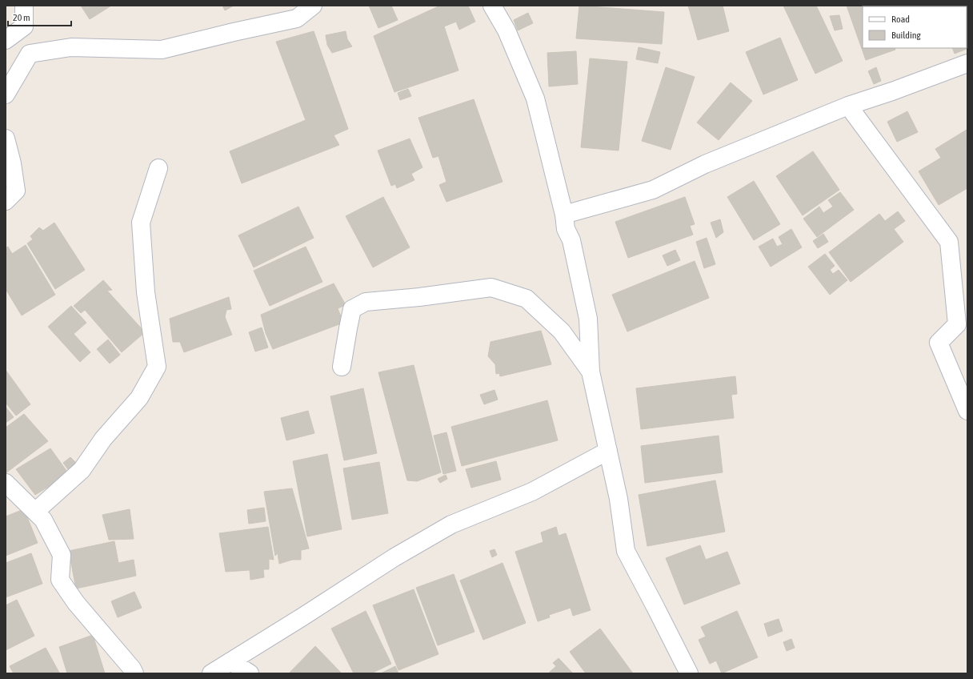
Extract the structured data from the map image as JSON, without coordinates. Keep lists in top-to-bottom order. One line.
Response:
{"legend":["Road","Building"],"scale_bar":"20 m"}
